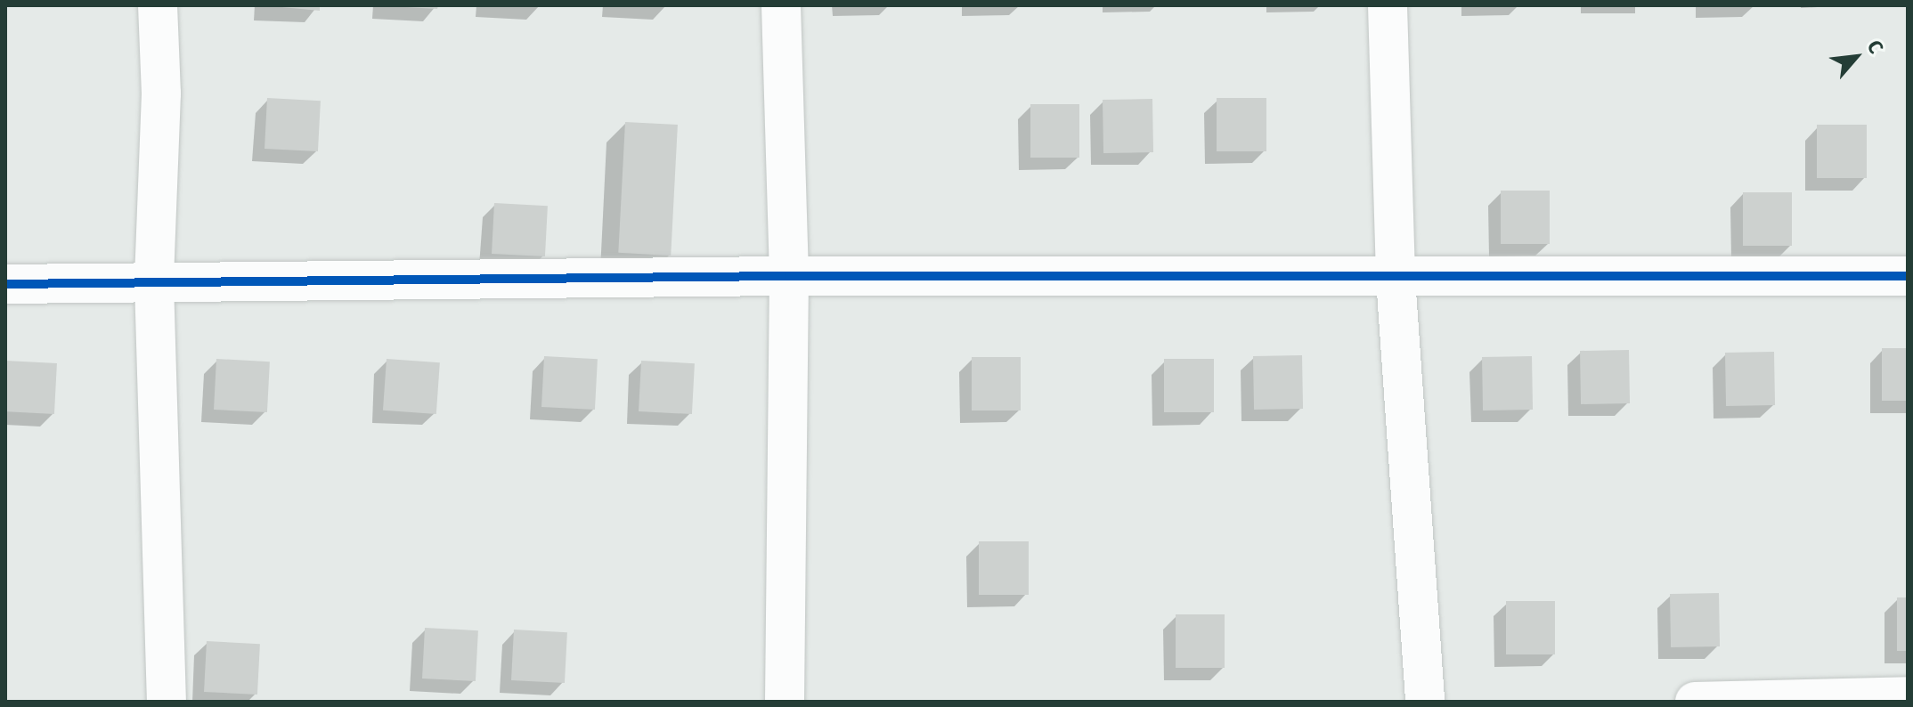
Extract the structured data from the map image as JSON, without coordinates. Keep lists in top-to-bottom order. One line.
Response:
{"north":"top right"}
